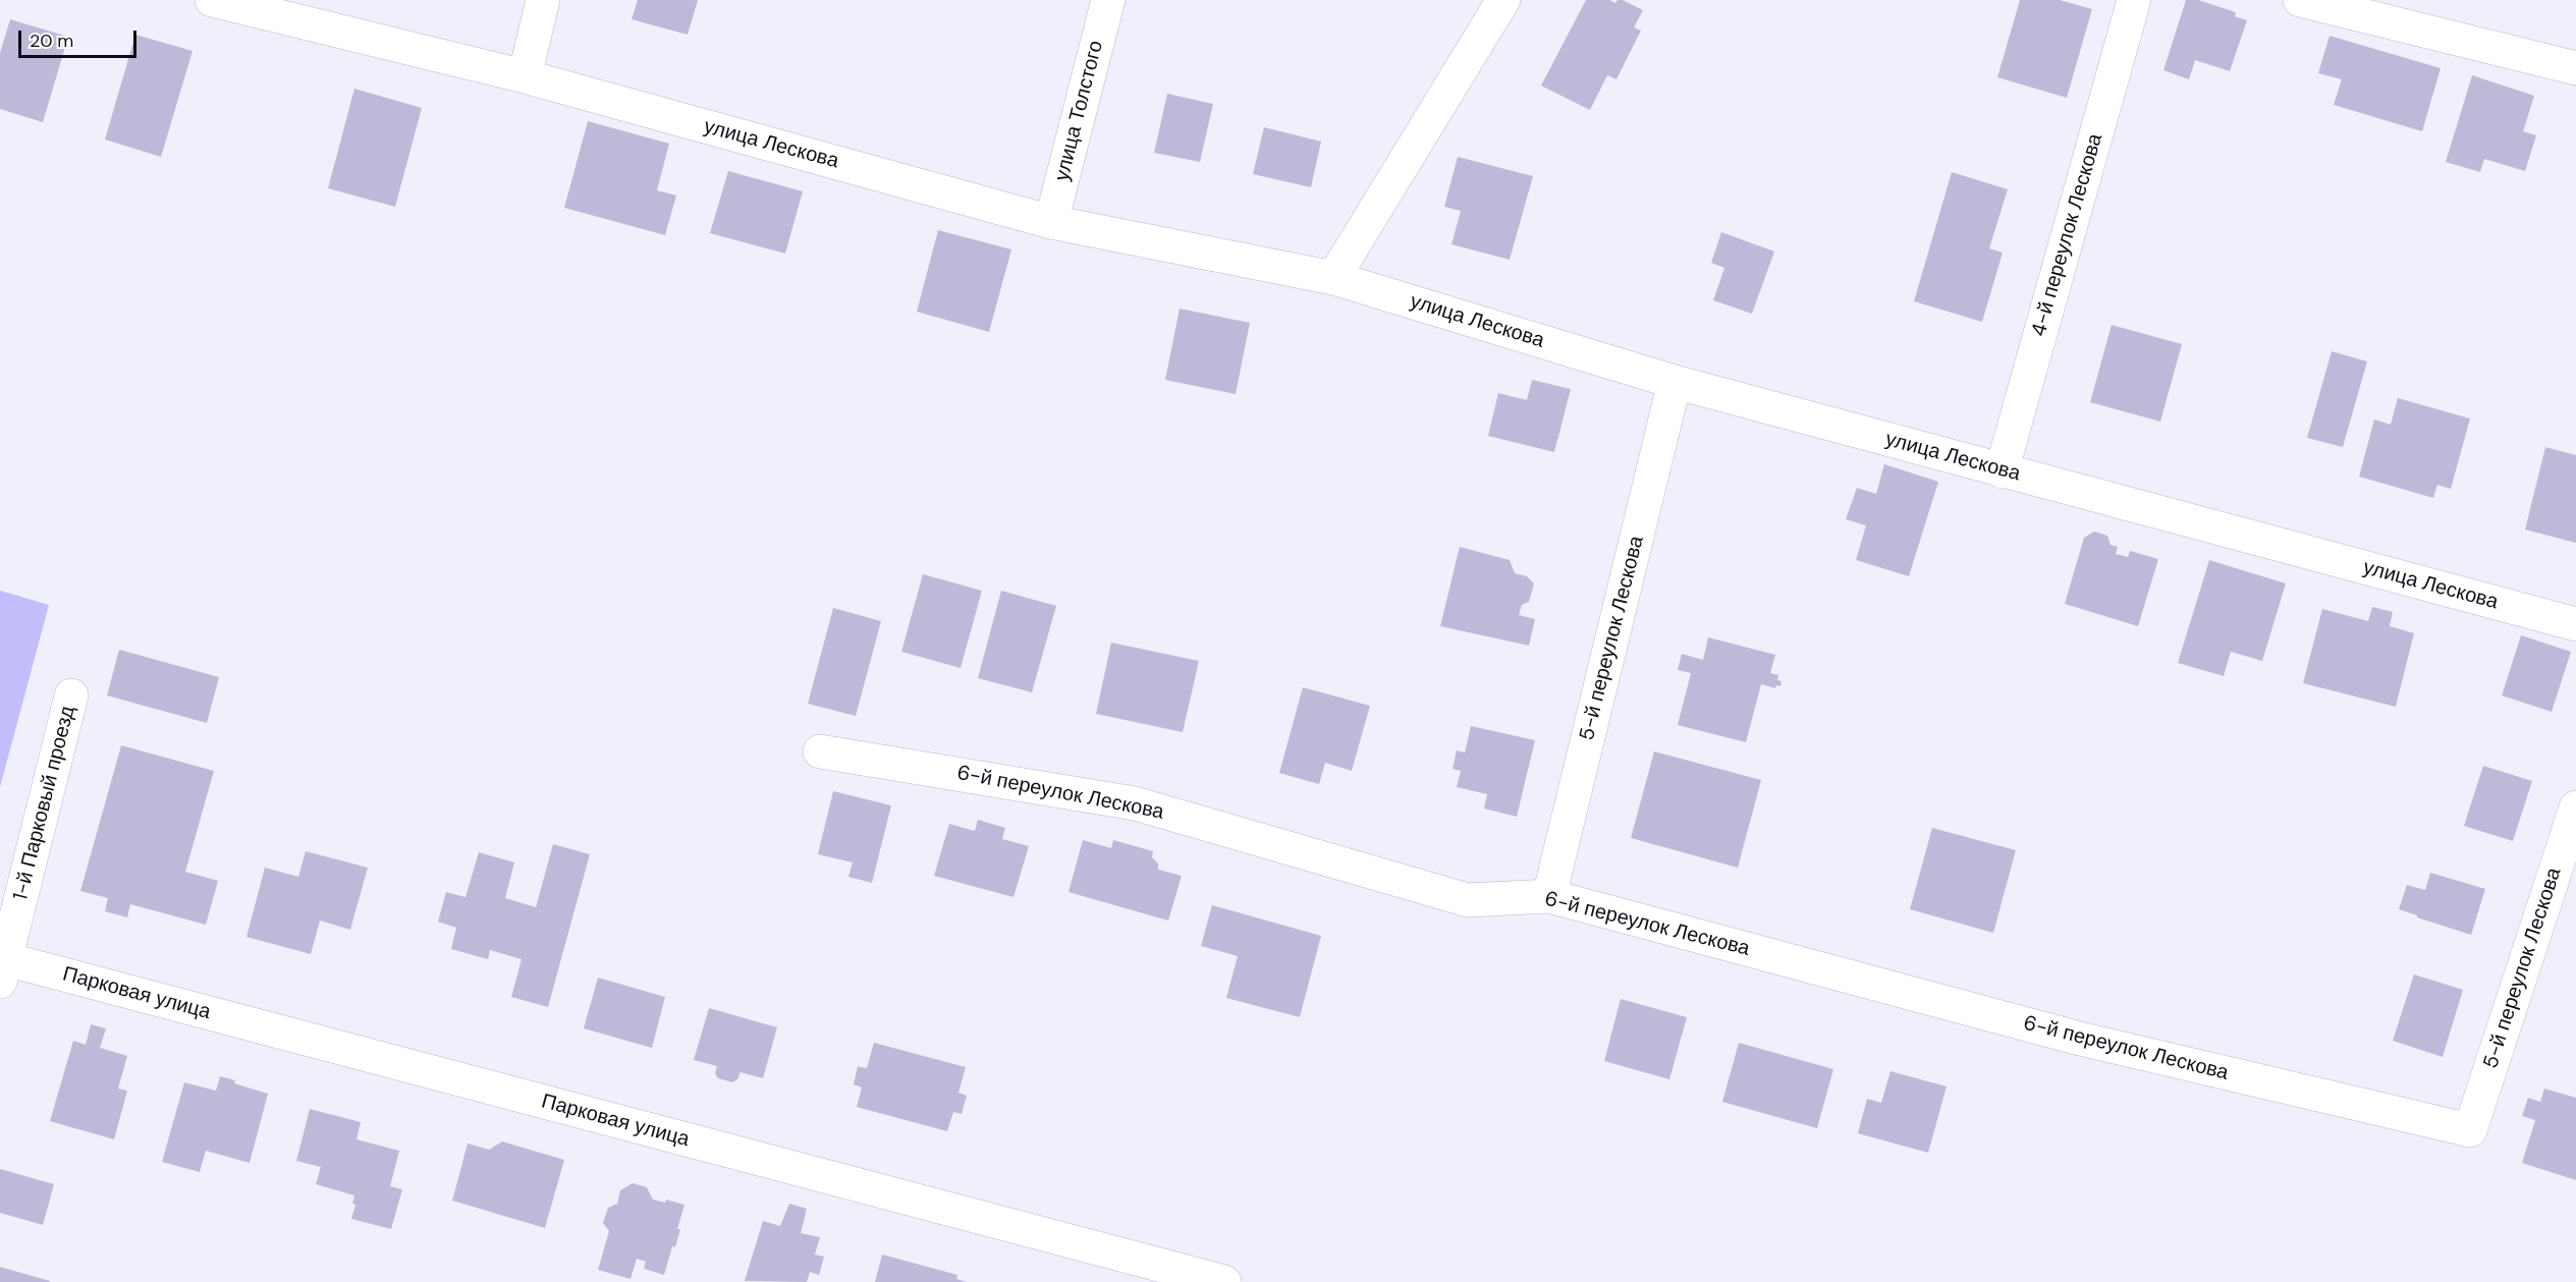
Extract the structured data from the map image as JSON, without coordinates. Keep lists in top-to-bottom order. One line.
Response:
{"streets":{"street":["улица Толстого","улица Лескова","4-й переулок Лескова","5-й переулок Лескова","6-й переулок Лескова","1-й Парковый проезд","Парковая улица"]},"crossings":[["улица Толстого","улица Лескова"],["улица Лескова","4-й переулок Лескова"],["улица Лескова","5-й переулок Лескова"],["5-й переулок Лескова","6-й переулок Лескова"],["1-й Парковый проезд","Парковая улица"]],"scale_bar":"20 m"}
